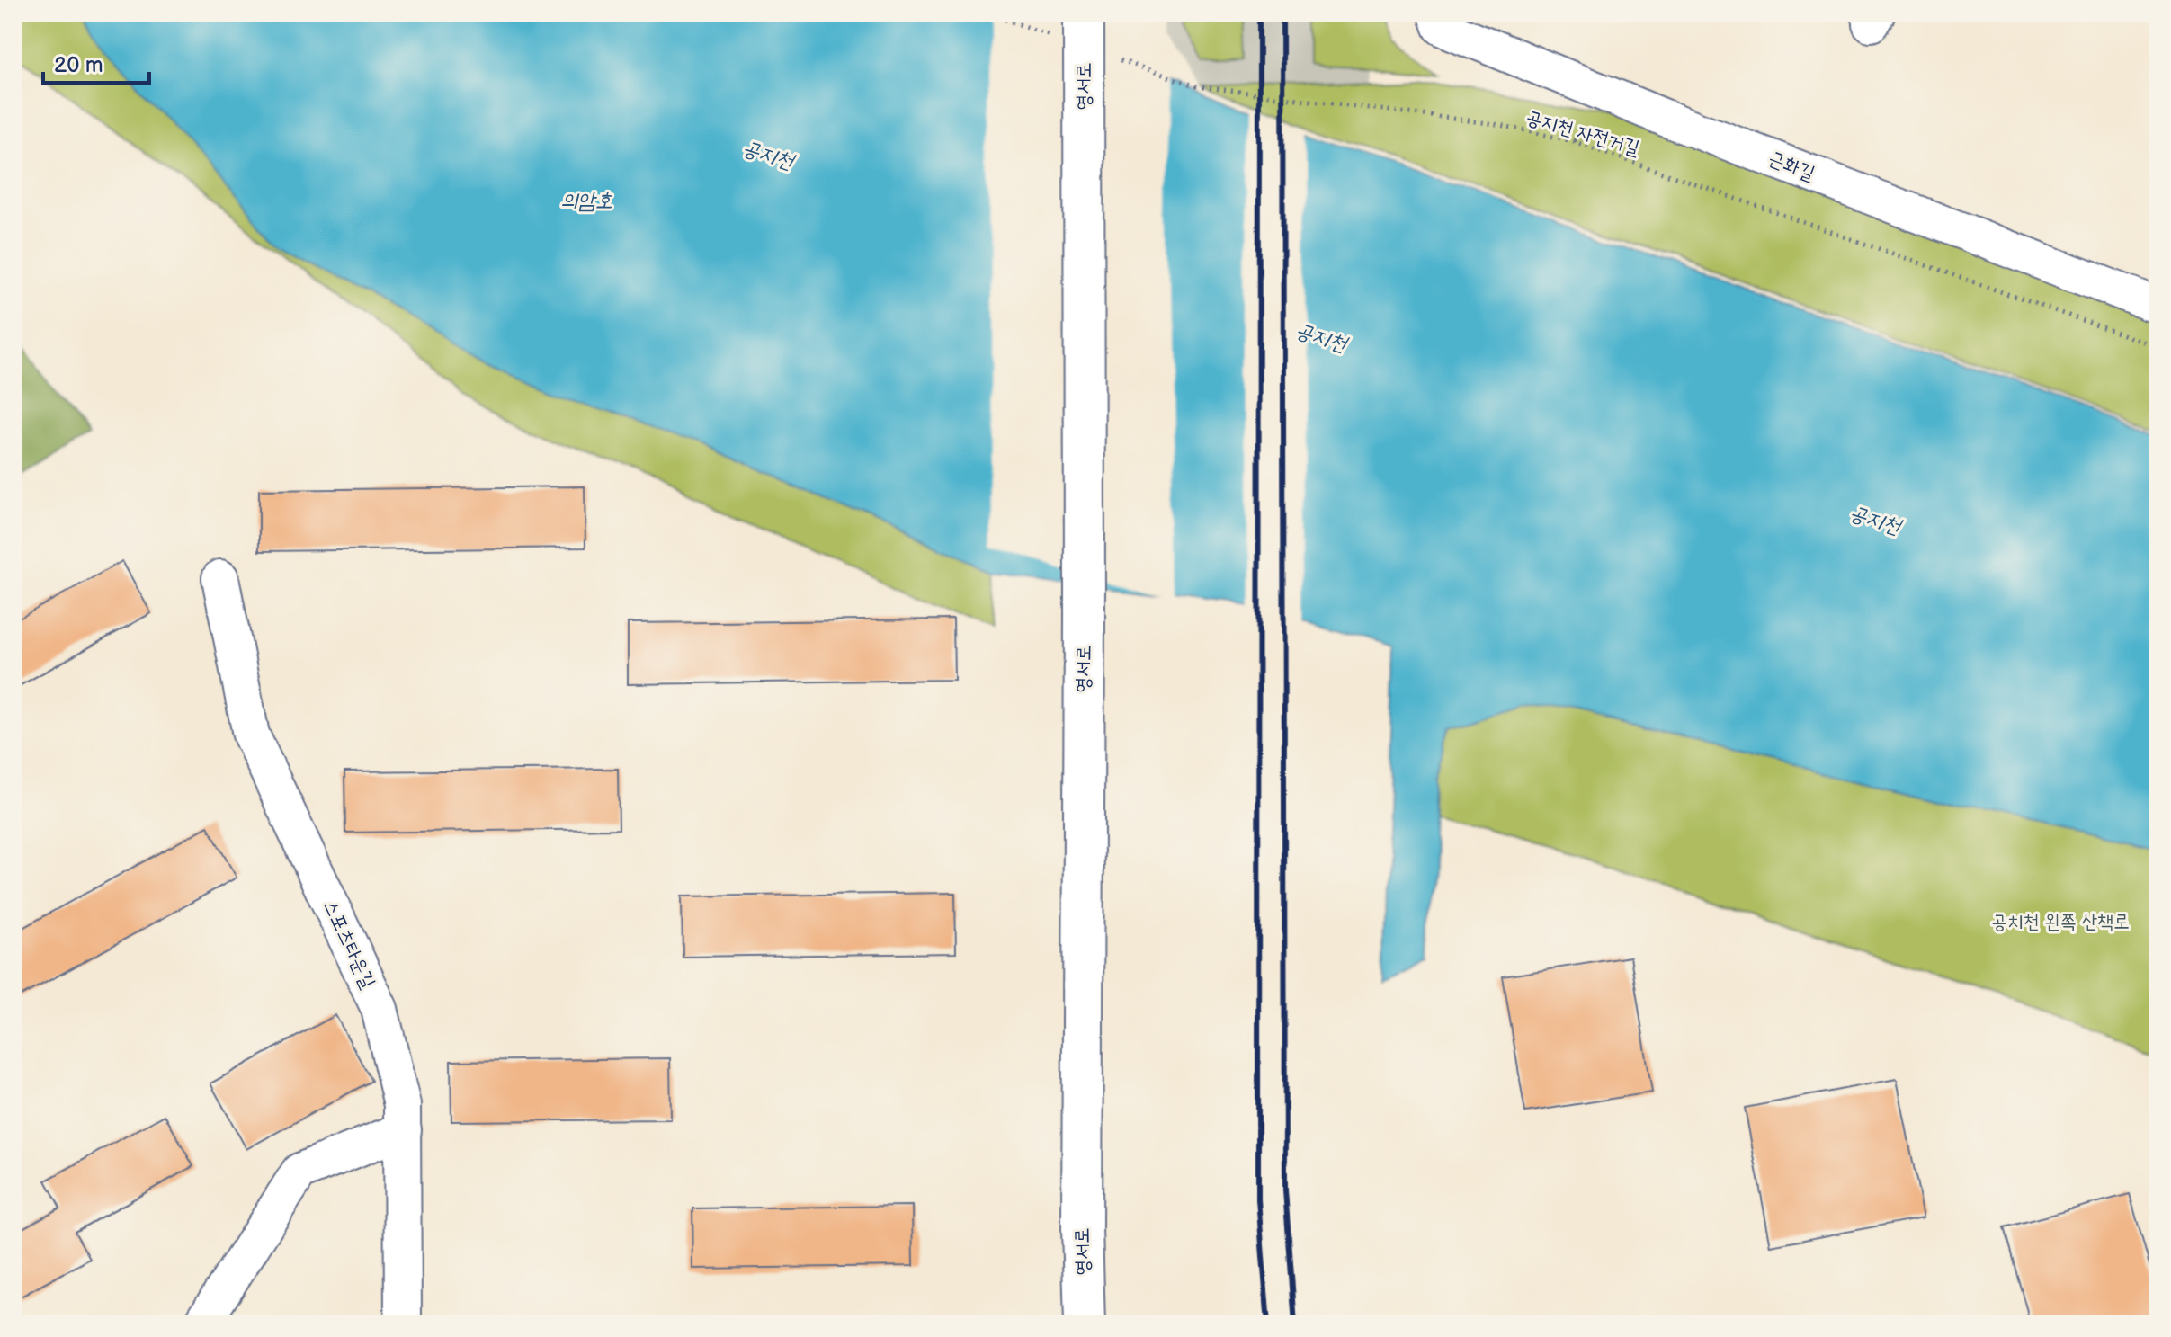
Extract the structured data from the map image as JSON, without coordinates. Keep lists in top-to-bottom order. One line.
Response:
{"streets":{"street":["영서로","근화길","스포츠타운길"],"path":["공지천 자전거길"]},"water":["공지천","의암호"],"parks":["공치천 왼쪽 산책로"],"scale_bar":"20 m"}
